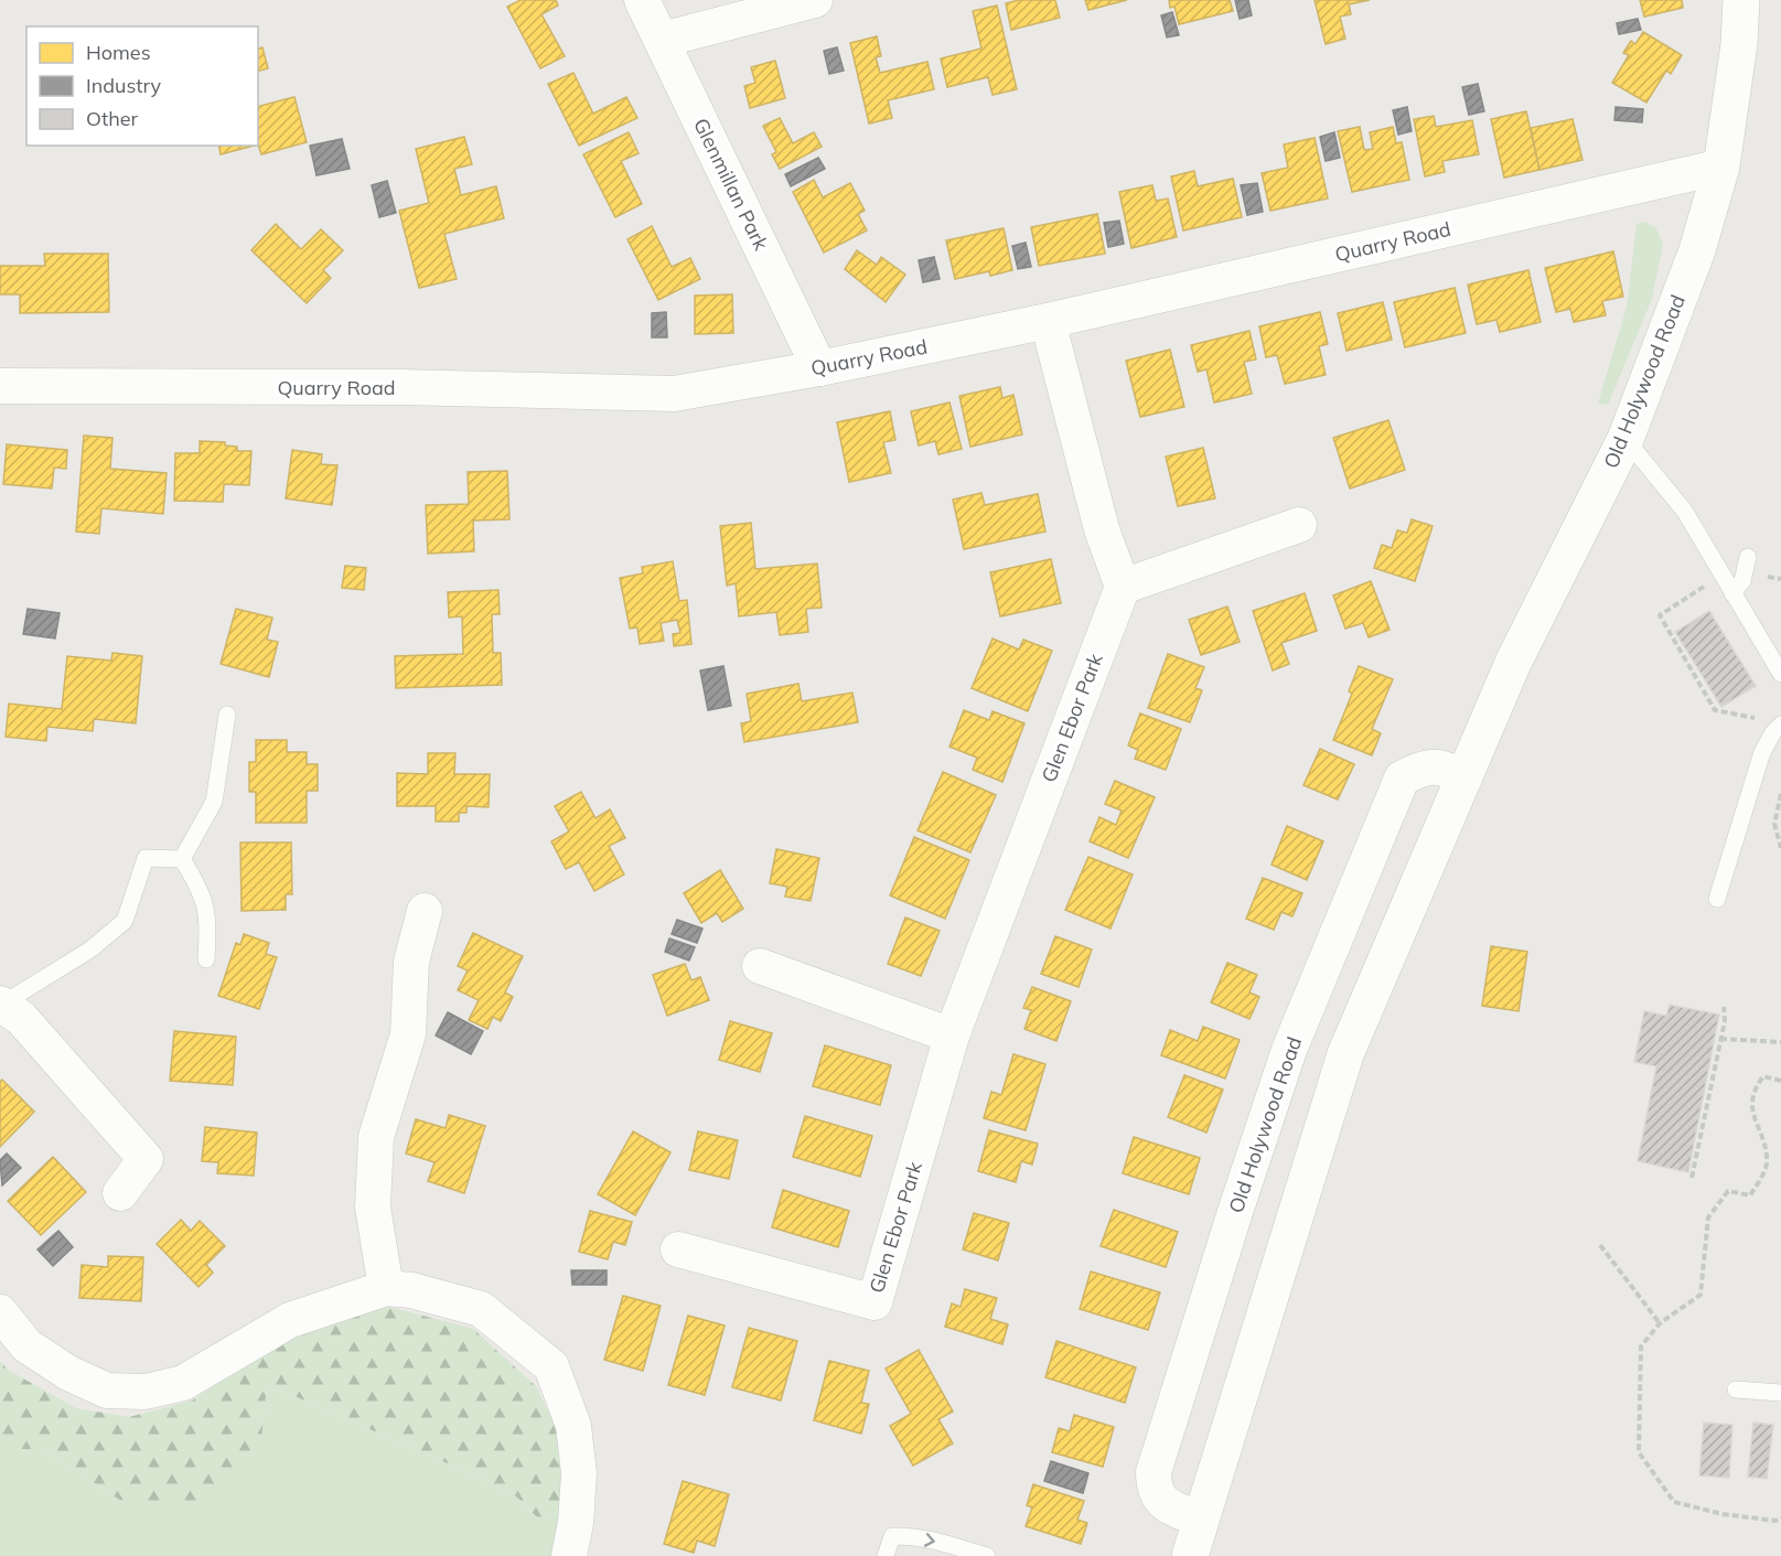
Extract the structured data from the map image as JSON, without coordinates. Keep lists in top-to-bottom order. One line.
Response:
{"streets":{"street":["Glenmillan Park","Quarry Road","Old Holywood Road","Glen Ebor Park"]},"crossings":[["Glenmillan Park","Quarry Road"],["Quarry Road","Old Holywood Road"]],"legend":["Homes","Industry","Other"]}
